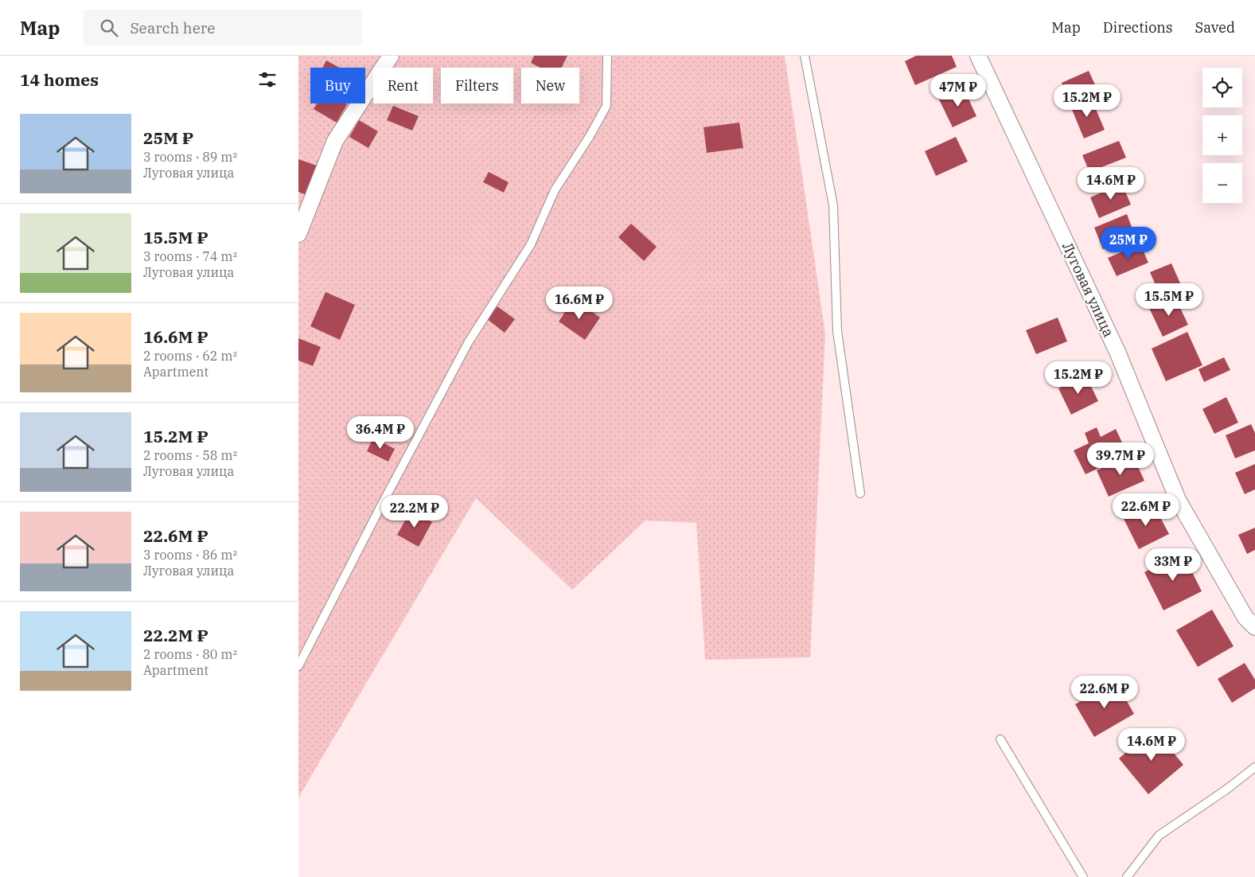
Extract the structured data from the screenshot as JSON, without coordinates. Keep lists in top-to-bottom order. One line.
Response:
{"streets":{"street":["Луговая улица"]},"page":{"header":"Map","search":"Search here","nav":["Map","Directions","Saved"],"heading":"14 homes","map_buttons":["+","−"],"chip":["Buy","Rent","Filters","New"],"price":["47M ₽","15.2M ₽","14.6M ₽","25M ₽","15.5M ₽","16.6M ₽","15.2M ₽","36.4M ₽","39.7M ₽","22.6M ₽","22.2M ₽","33M ₽","22.6M ₽","14.6M ₽"],"list":[{"name":"25M ₽","note":"3 rooms · 89 m² · Луговая улица"},{"name":"15.5M ₽","note":"3 rooms · 74 m² · Луговая улица"},{"name":"16.6M ₽","note":"2 rooms · 62 m² · Apartment"},{"name":"15.2M ₽","note":"2 rooms · 58 m² · Луговая улица"},{"name":"22.6M ₽","note":"3 rooms · 86 m² · Луговая улица"},{"name":"22.2M ₽","note":"2 rooms · 80 m² · Apartment"}]}}
